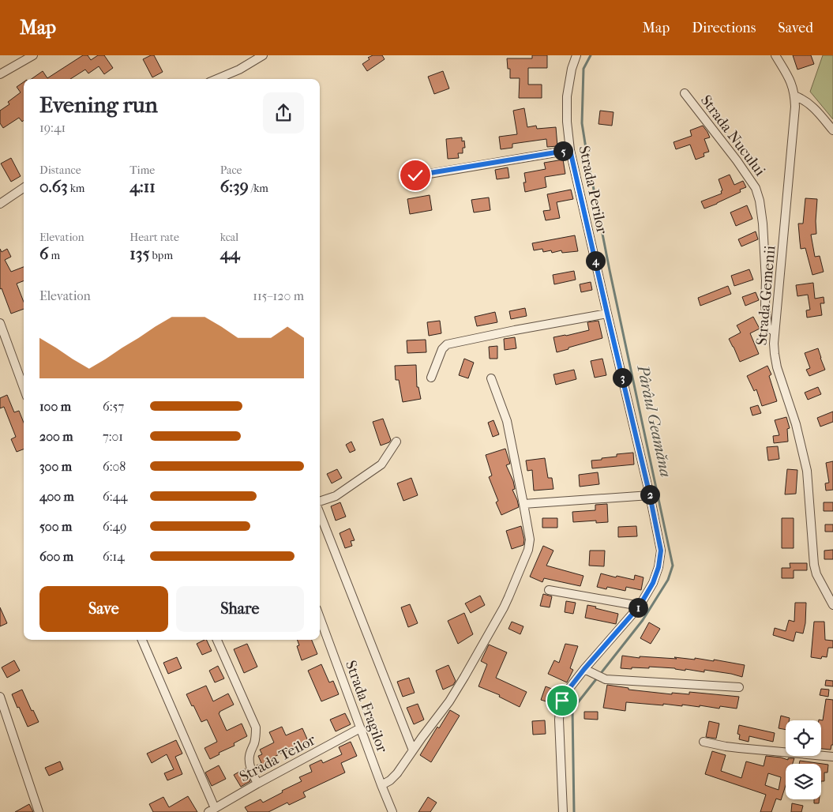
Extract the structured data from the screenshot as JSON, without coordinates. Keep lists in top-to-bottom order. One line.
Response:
{"streets":{"street":["Strada Nucului","Strada Perilor","Strada Gemenii","Strada Fragilor","Strada Teilor"]},"crossings":[["Strada Nucului","Strada Gemenii"],["Strada Fragilor","Strada Teilor"]],"water":["Pârâul Geamăna"],"page":{"header":"Map","nav":["Map","Directions","Saved"],"heading":["Evening run","19:41"],"pins":["5","4","3","2","1"],"stats":[["Distance","0.63 km"],["Time","4:11"],["Pace","6:39 /km"],["Elevation","6 m"],["Heart rate","135 bpm"],["kcal","44"]],"chart":["Elevation","115–120 m"],"list":[{"name":"100 m","note":"6:57"},{"name":"200 m","note":"7:01"},{"name":"300 m","note":"6:08"},{"name":"400 m","note":"6:44"},{"name":"500 m","note":"6:49"},{"name":"600 m","note":"6:14"}],"buttons":["Save","Share"]}}
